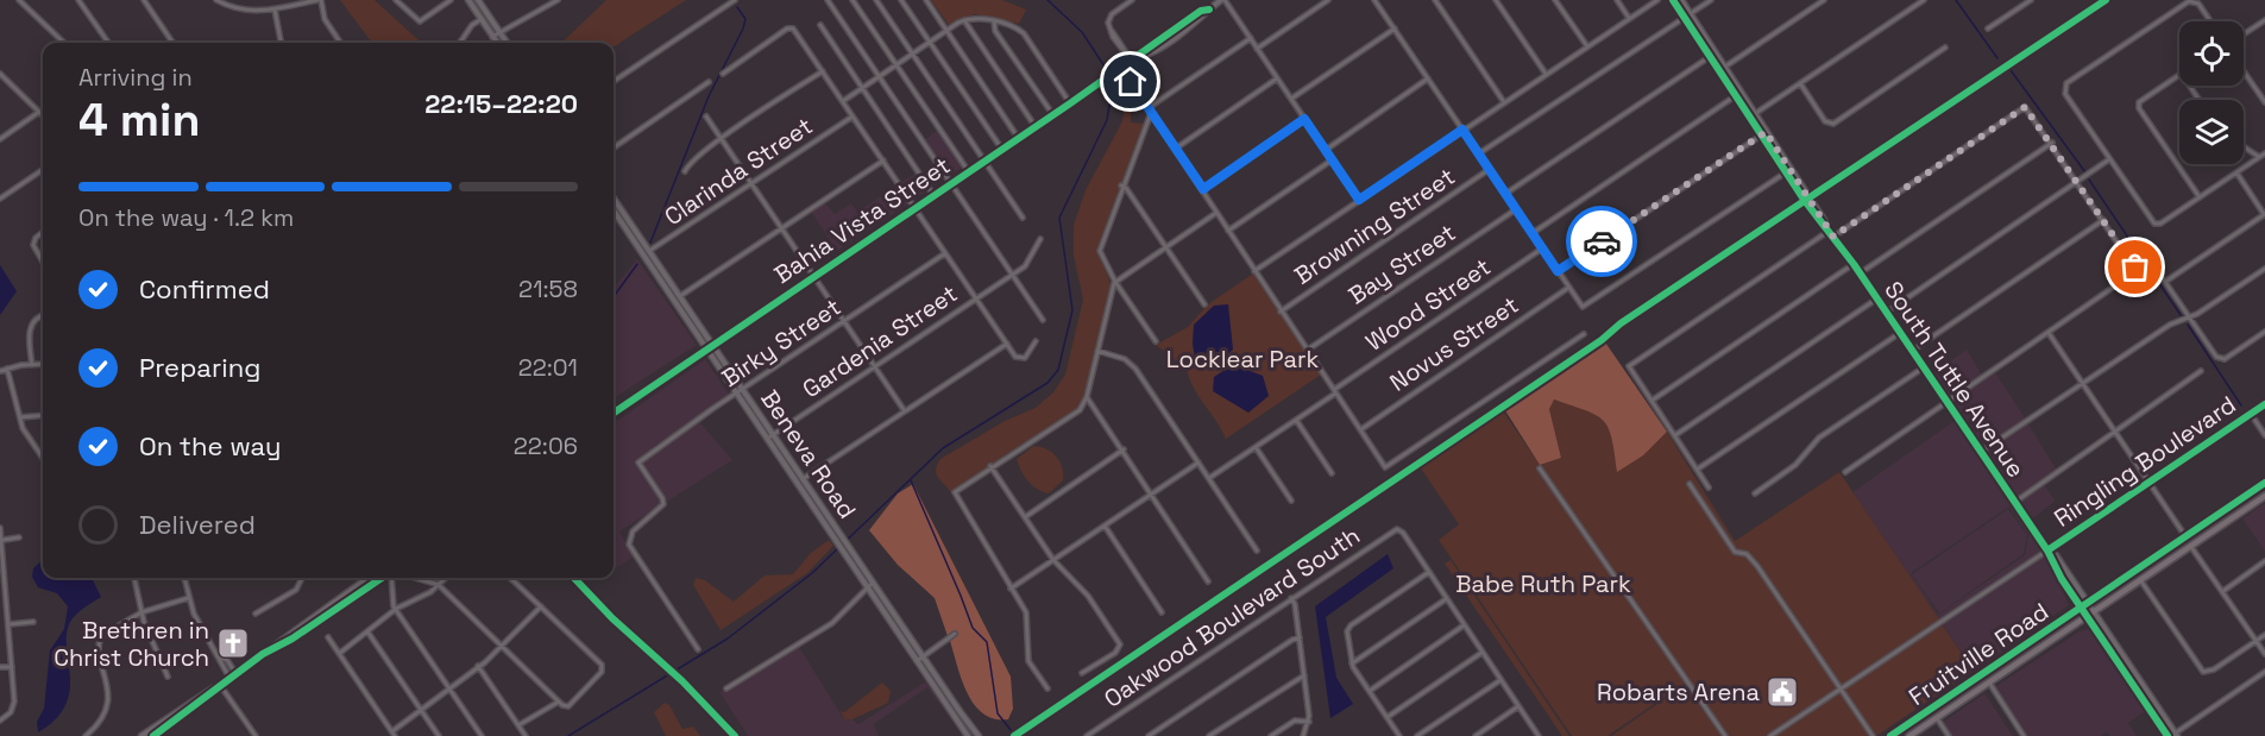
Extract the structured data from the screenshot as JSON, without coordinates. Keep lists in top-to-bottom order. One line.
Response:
{"streets":{"main road":["Bahia Vista Street","South Tuttle Avenue","Beneva Road","Ringling Boulevard","Fruitville Road"],"street":["Clarinda Street","Browning Street","Bay Street","Wood Street","Gardenia Street","Birky Street","Novus Street","Oakwood Boulevard South"]},"crossings":[["Clarinda Street","Beneva Road"],["Bahia Vista Street","Beneva Road"],["Browning Street","South Tuttle Avenue"],["Gardenia Street","Beneva Road"],["Birky Street","Beneva Road"],["South Tuttle Avenue","Ringling Boulevard"]],"parks":["Locklear Park","Babe Ruth Park"],"places":{"church":["Brethren in Christ Church"],"public building":["Robarts Arena"]},"page":{"heading":["4 min","Arriving in","22:15–22:20"],"bar":"On the way · 1.2 km","list":[["Confirmed","21:58"],["Preparing","22:01"],["On the way","22:06"],"Delivered"]}}
